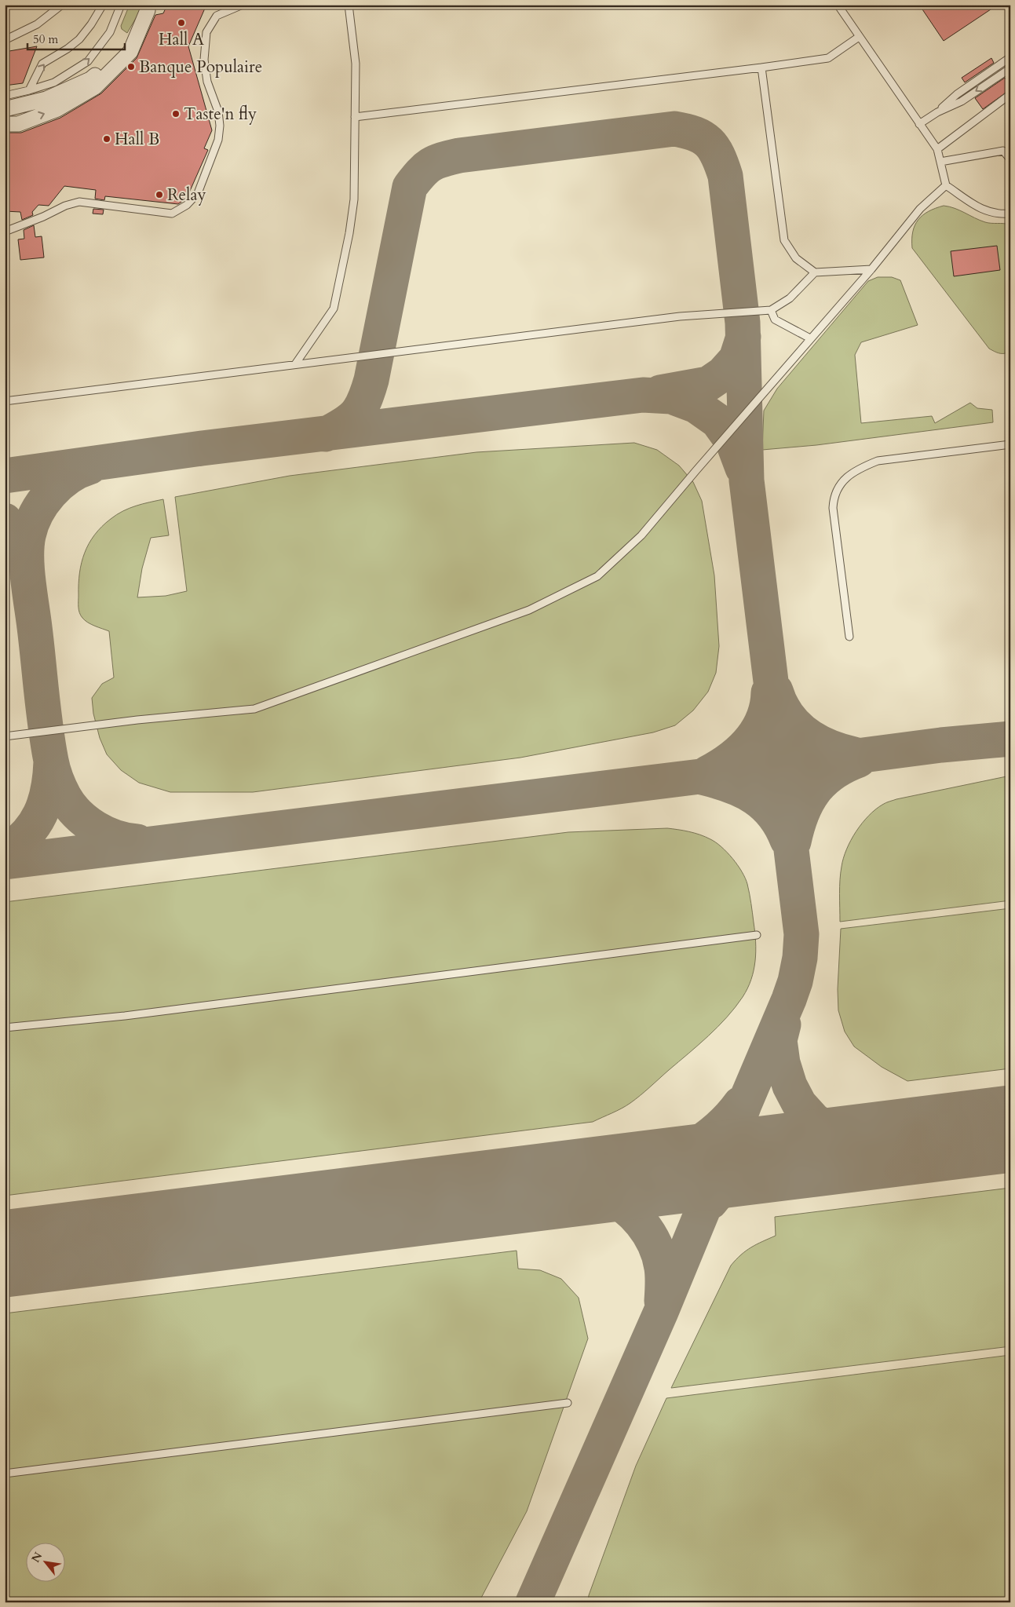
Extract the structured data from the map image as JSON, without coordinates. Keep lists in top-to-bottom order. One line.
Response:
{"places":["Hall A","Banque Populaire","Taste'n fly","Hall B","Relay"],"scale_bar":"50 m","north":"top left"}
